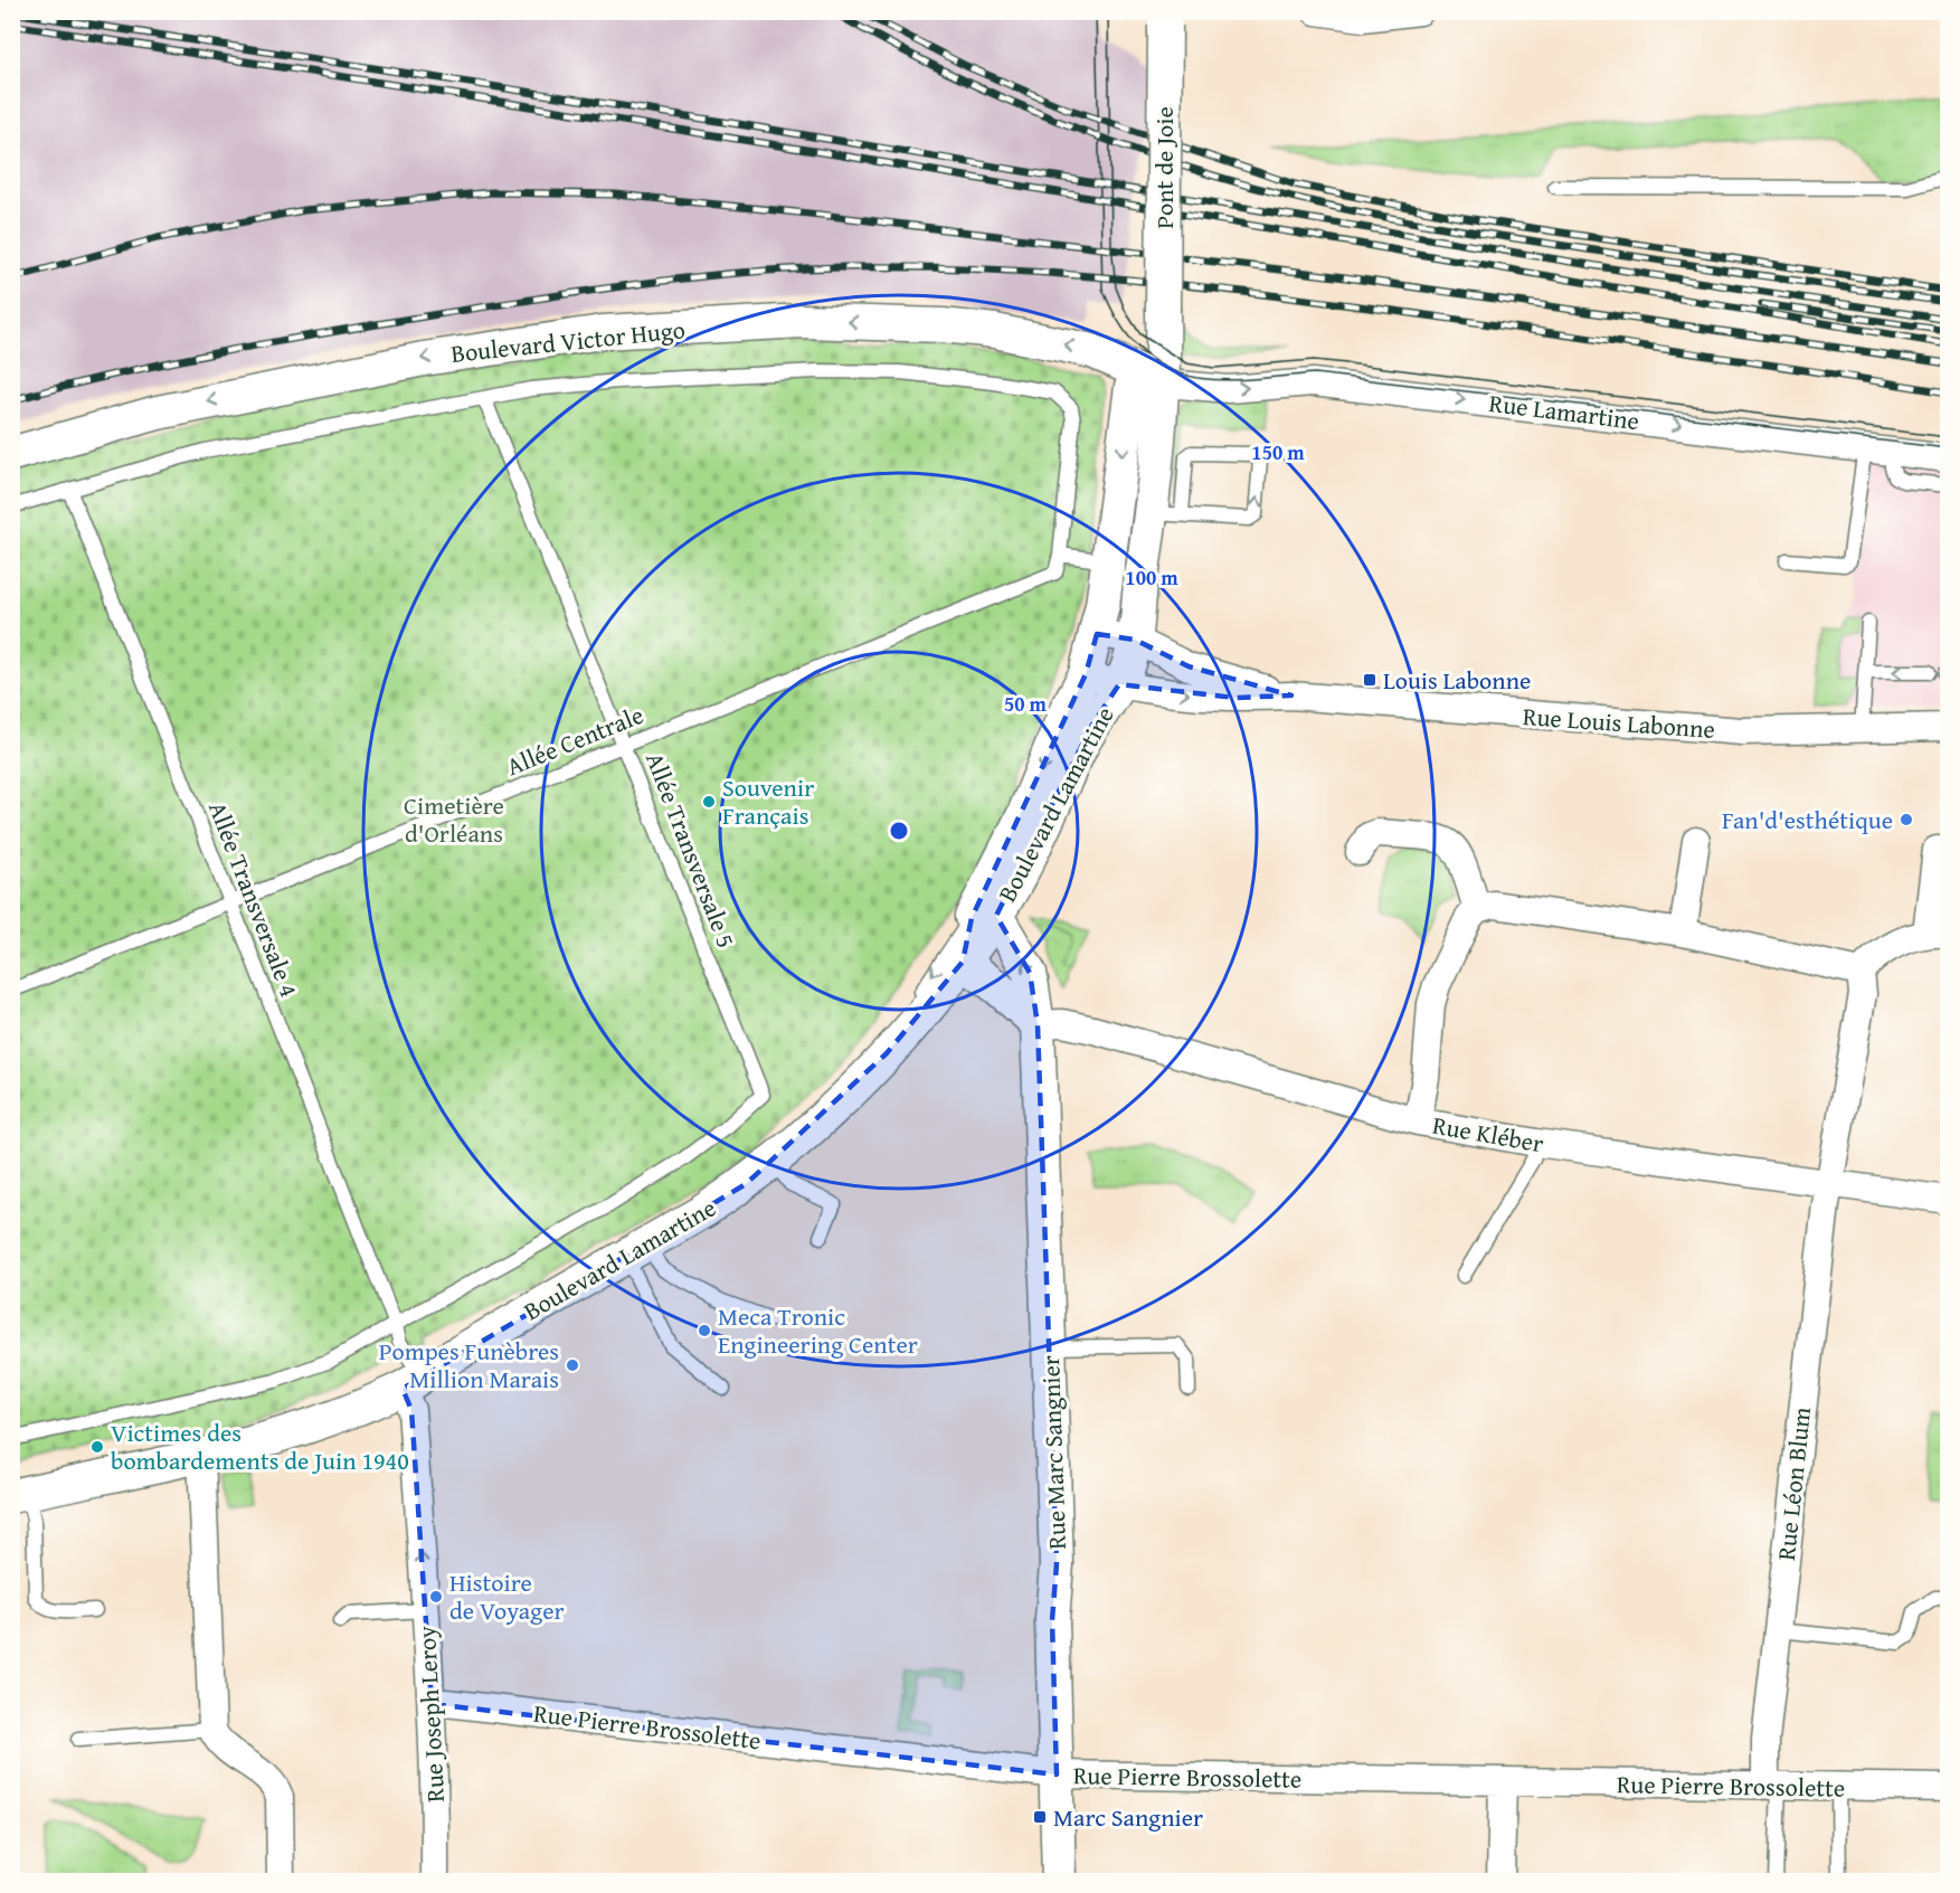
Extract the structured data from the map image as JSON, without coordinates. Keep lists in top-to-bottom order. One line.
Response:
{"streets":{"street":["Pont de Joie","Boulevard Victor Hugo","Rue Lamartine","Rue Louis Labonne","Boulevard Lamartine","Rue Kléber","Rue Marc Sangnier","Rue Léon Blum","Rue Joseph Leroy","Rue Pierre Brossolette"],"lane":["Allée Centrale","Allée Transversale 5","Allée Transversale 4"]},"crossings":[["Pont de Joie","Boulevard Lamartine"],["Boulevard Victor Hugo","Boulevard Lamartine"],["Rue Louis Labonne","Boulevard Lamartine"],["Allée Centrale","Allée Transversale 5"],["Allée Centrale","Allée Transversale 4"],["Boulevard Lamartine","Allée Transversale 4"],["Boulevard Lamartine","Rue Marc Sangnier"],["Boulevard Lamartine","Rue Joseph Leroy"],["Allée Transversale 5","Allée Transversale 4"],["Allée Transversale 4","Rue Joseph Leroy"],["Rue Kléber","Rue Marc Sangnier"],["Rue Kléber","Rue Léon Blum"],["Rue Marc Sangnier","Rue Pierre Brossolette"],["Rue Léon Blum","Rue Pierre Brossolette"],["Rue Joseph Leroy","Rue Pierre Brossolette"]],"one_way":["Boulevard Victor Hugo","Rue Lamartine"],"parks":["Cimetière d'Orléans"],"places":{"transit":["Louis Labonne","Marc Sangnier"],"other":["Souvenir Français","Fan'd'esthétique","Meca Tronic Engineering Center","Pompes Funèbres Million Marais","Victimes des bombardements de Juin 1940","Histoire de Voyager"]},"rings":["150 m","100 m","50 m"]}
